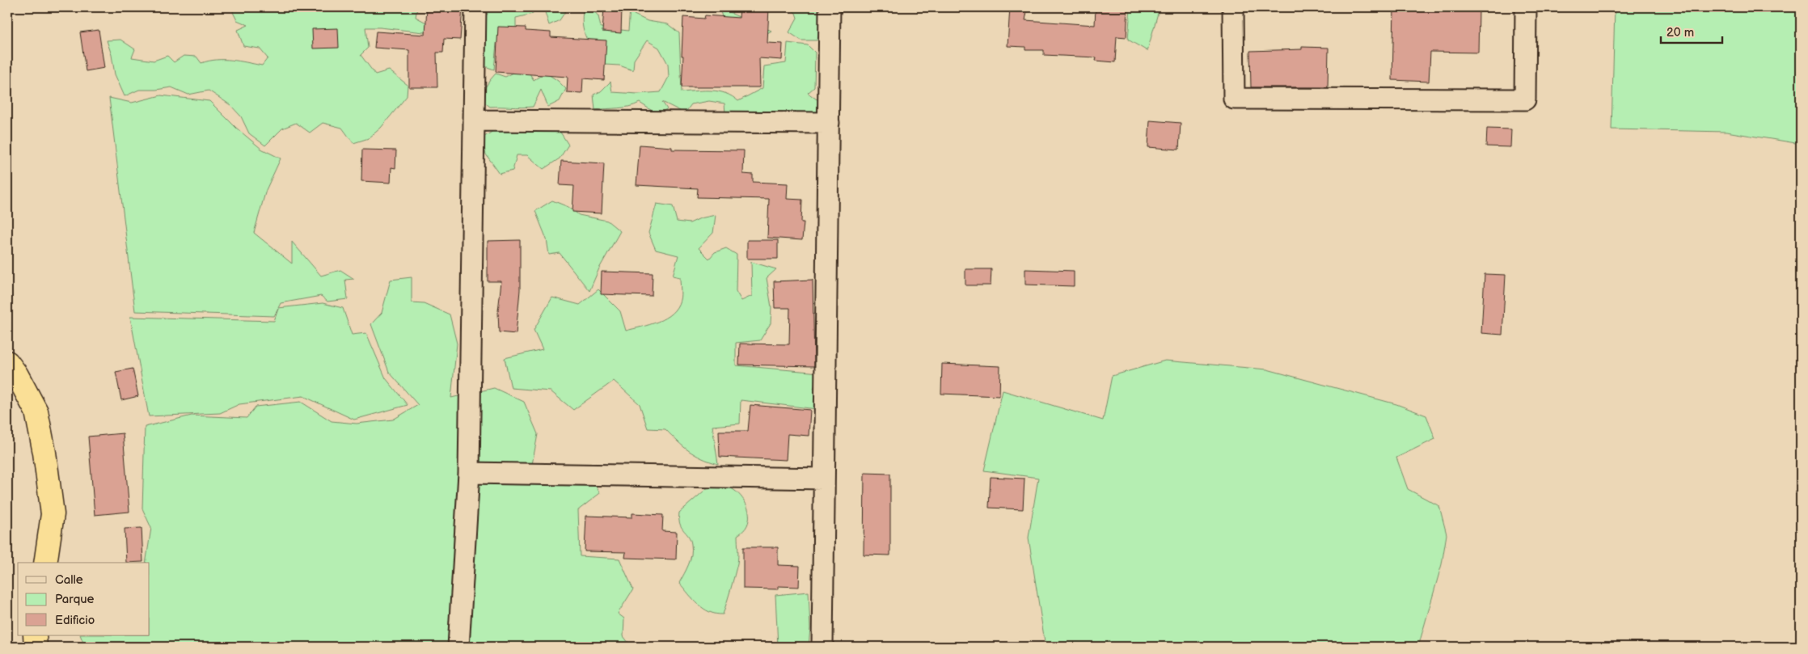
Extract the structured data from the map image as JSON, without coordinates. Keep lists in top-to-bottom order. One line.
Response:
{"legend":["Calle","Parque","Edificio"],"scale_bar":"20 m"}
